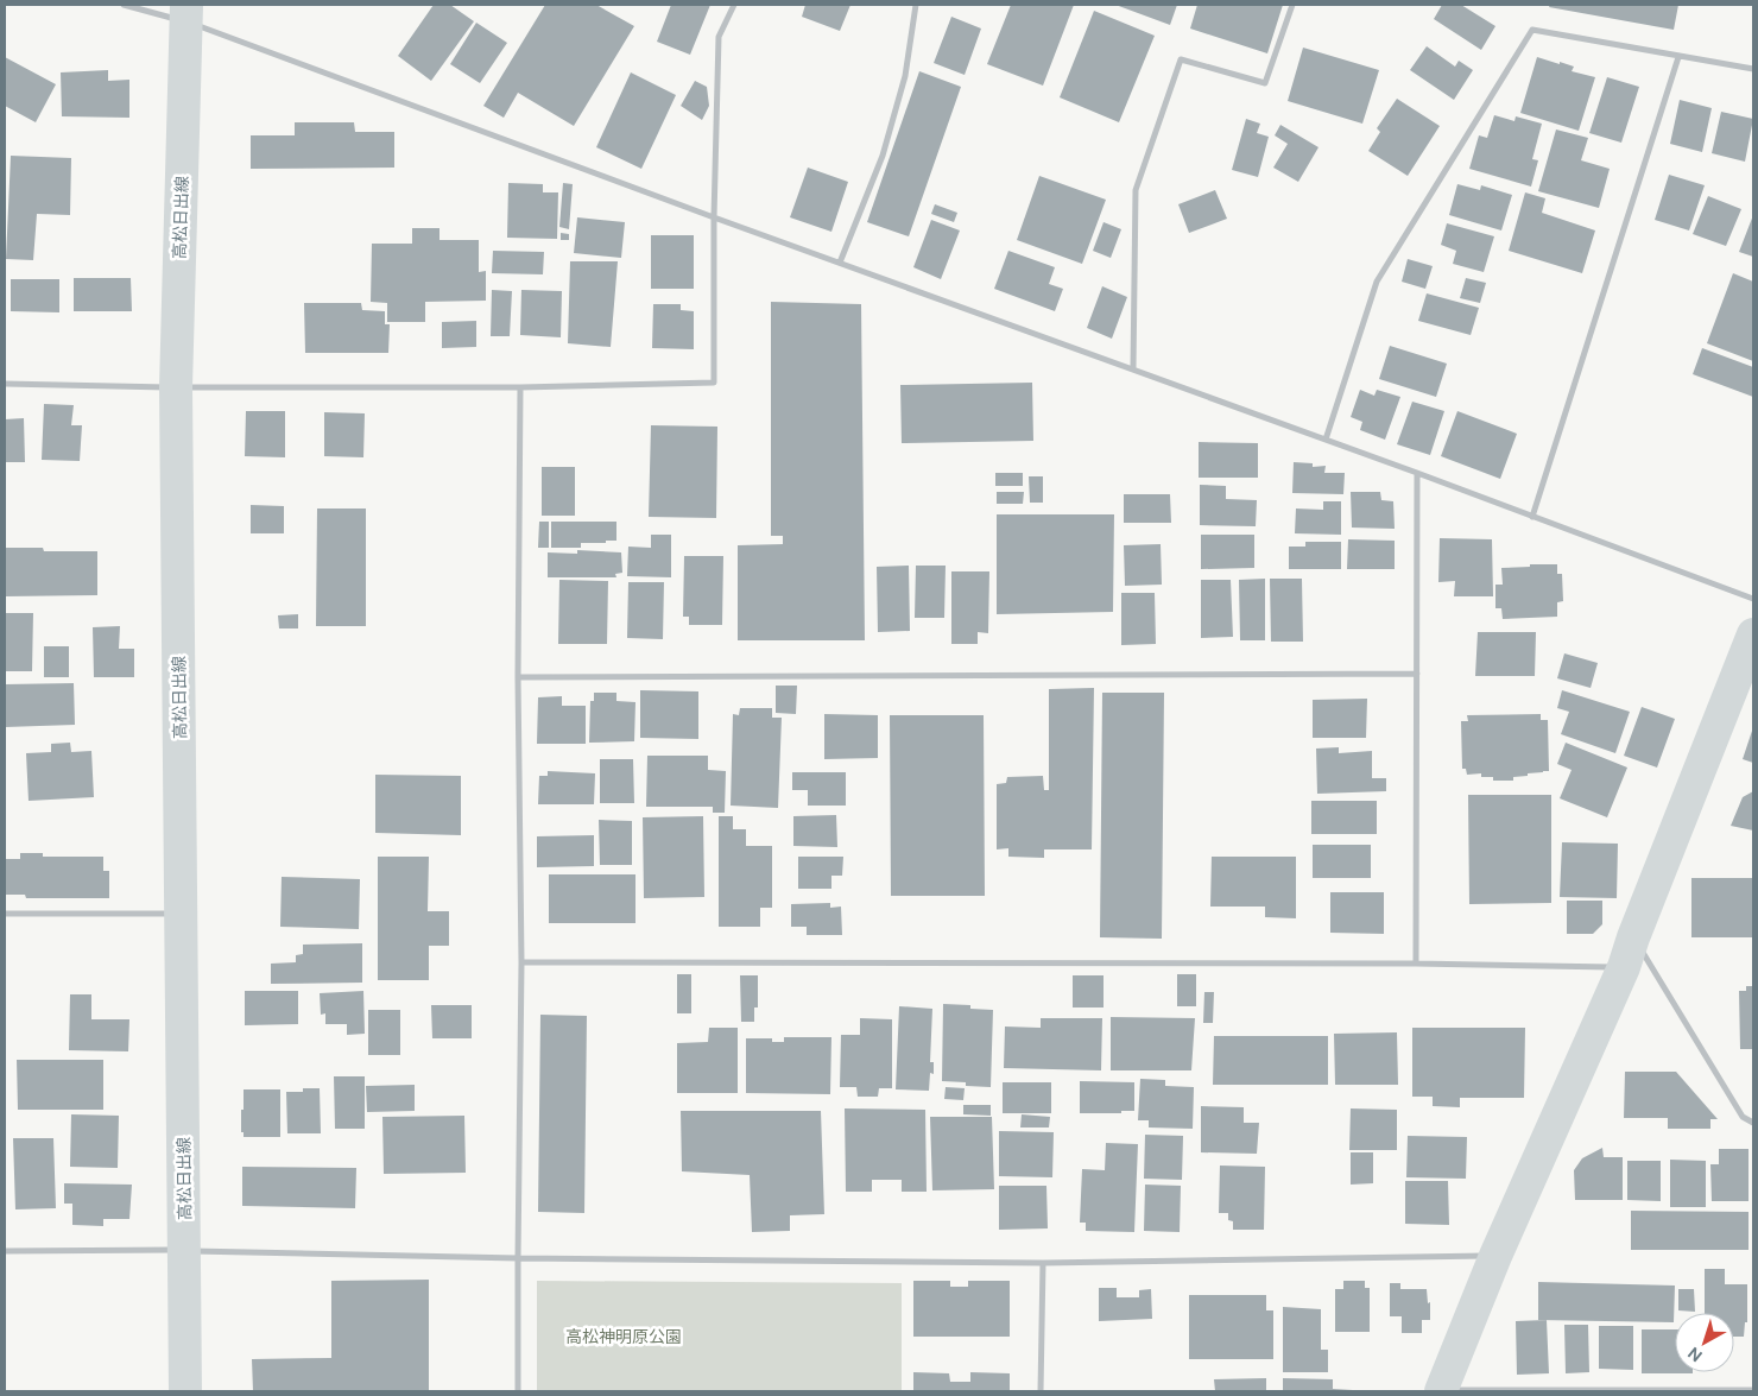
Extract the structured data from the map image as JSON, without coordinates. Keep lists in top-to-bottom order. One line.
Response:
{"streets":{"main road":["高松日出線"]},"parks":["高松神明原公園"],"north":"bottom left"}
